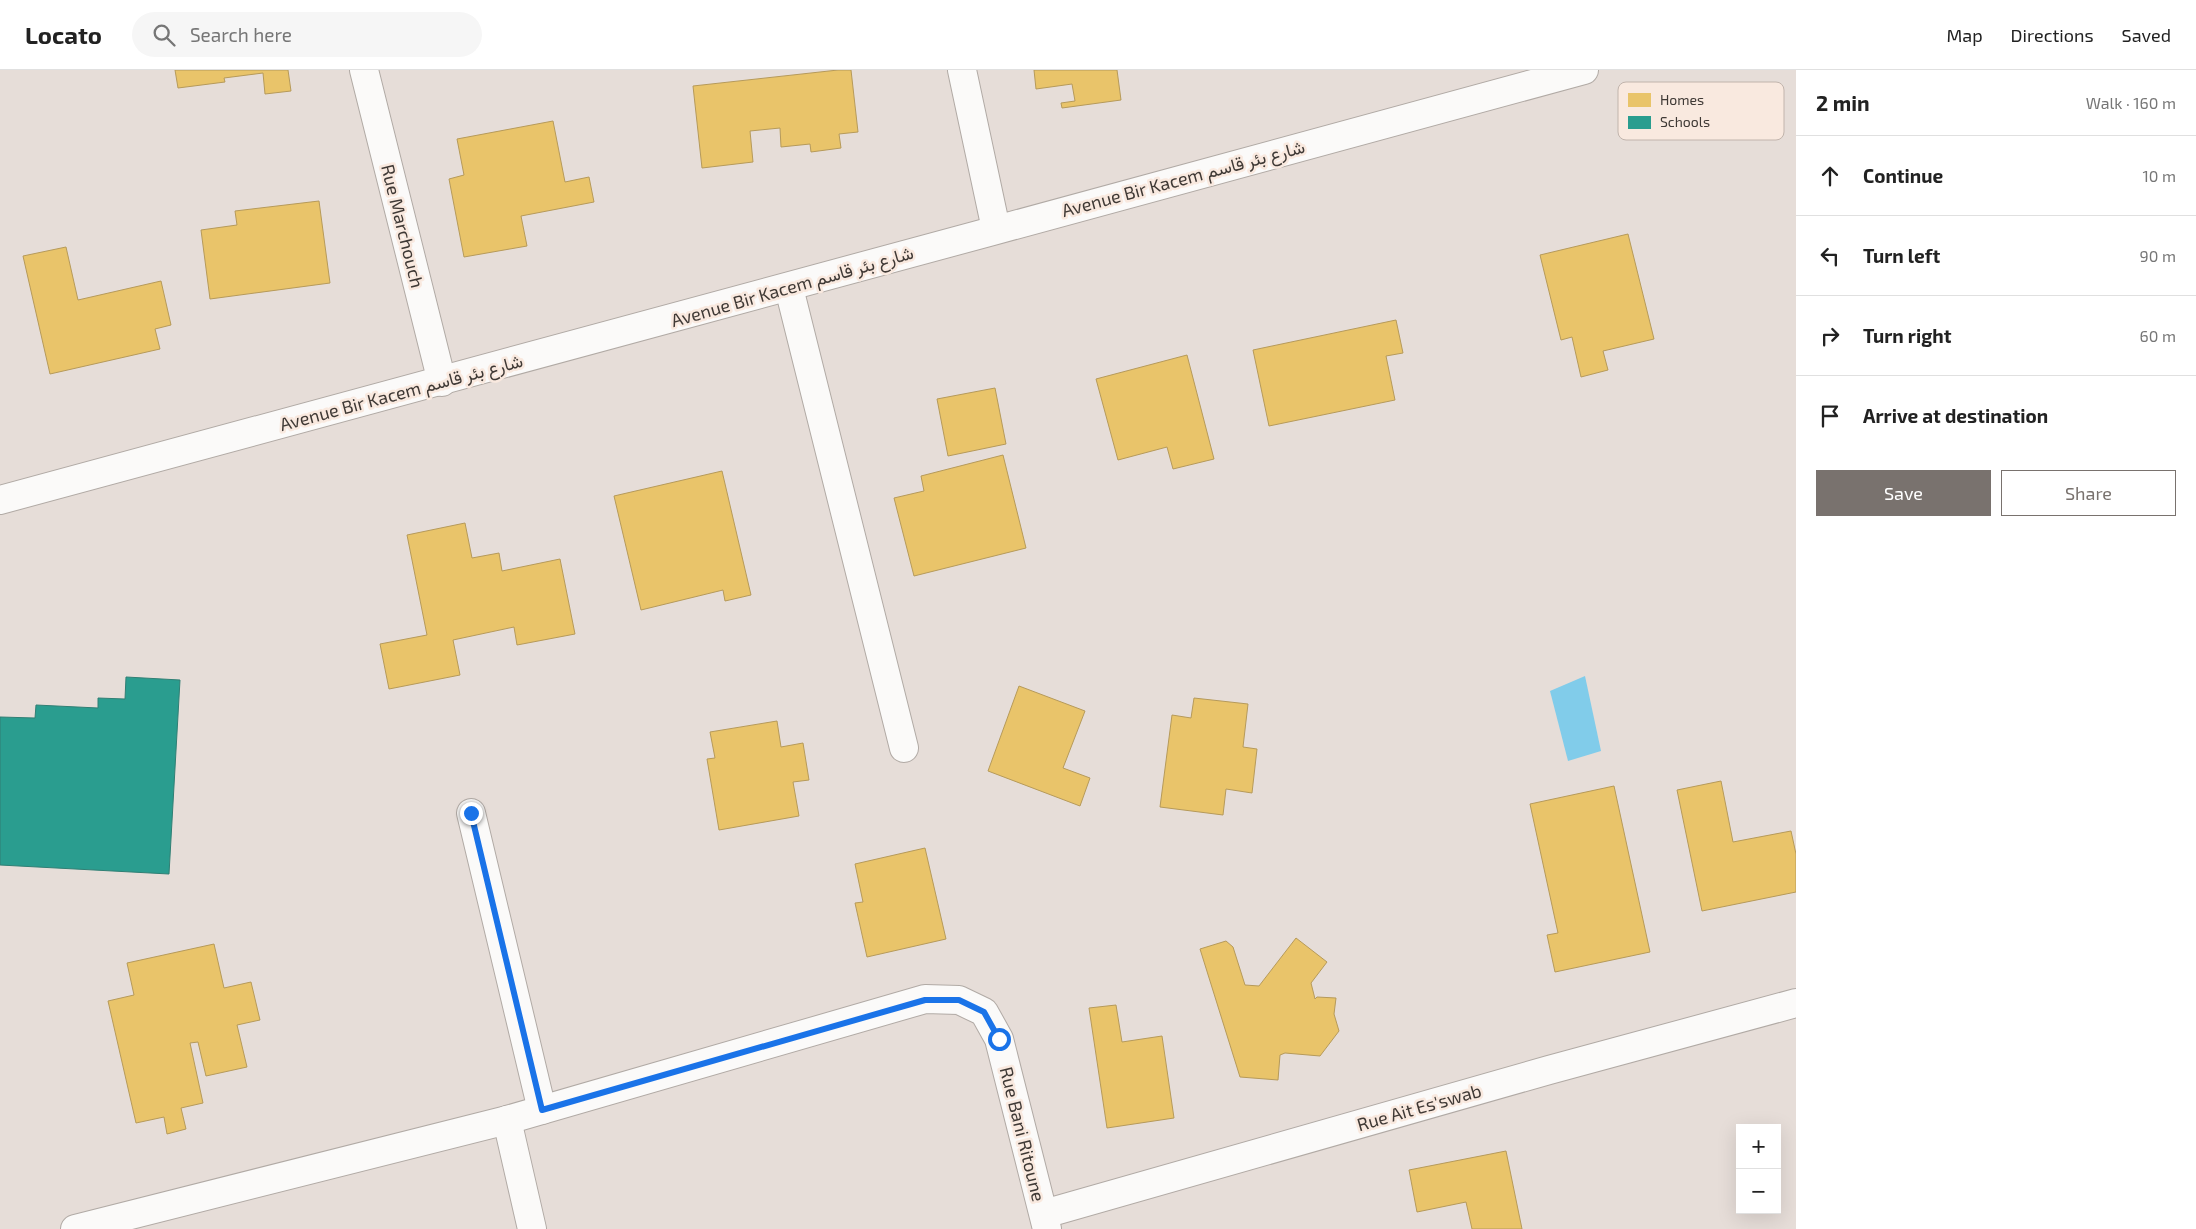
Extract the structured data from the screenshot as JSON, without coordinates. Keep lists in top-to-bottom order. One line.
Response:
{"streets":{"street":["Avenue Bir Kacem شارع بئر قاسم","Rue Marchouch","Rue Ait Es'swab","Rue Bani Ritoune"]},"crossings":[["Avenue Bir Kacem شارع بئر قاسم","Rue Marchouch"],["Rue Ait Es'swab","Rue Bani Ritoune"]],"legend":["Homes","Schools"],"page":{"header":"Locato","search":"Search here","nav":["Map","Directions","Saved"],"heading":["2 min","Walk · 160 m"],"list":[["Continue","10 m"],["Turn left","90 m"],["Turn right","60 m"],"Arrive at destination"],"buttons":["Save","Share"],"map_buttons":["+","−"]}}
